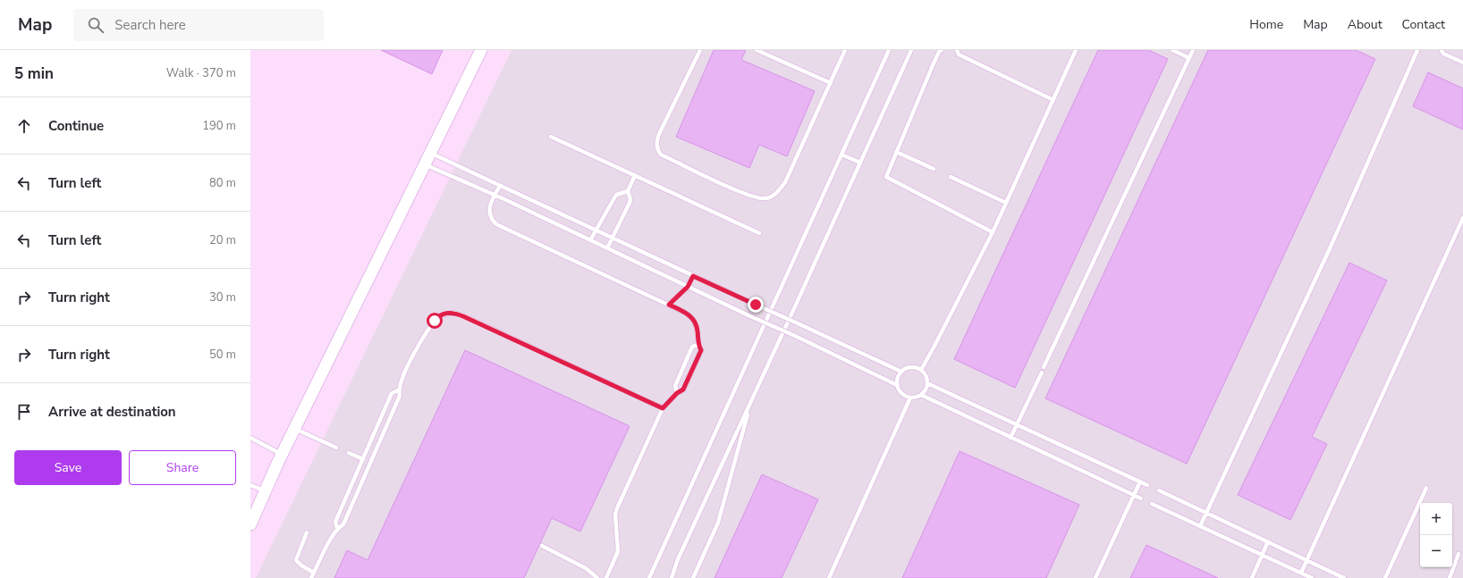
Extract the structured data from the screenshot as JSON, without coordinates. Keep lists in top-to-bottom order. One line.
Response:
{"page":{"header":"Map","search":"Search here","nav":["Home","Map","About","Contact"],"heading":["5 min","Walk · 370 m"],"list":[["Continue","190 m"],["Turn left","80 m"],["Turn left","20 m"],["Turn right","30 m"],["Turn right","50 m"],"Arrive at destination"],"buttons":["Save","Share"],"map_buttons":["+","−"]}}
